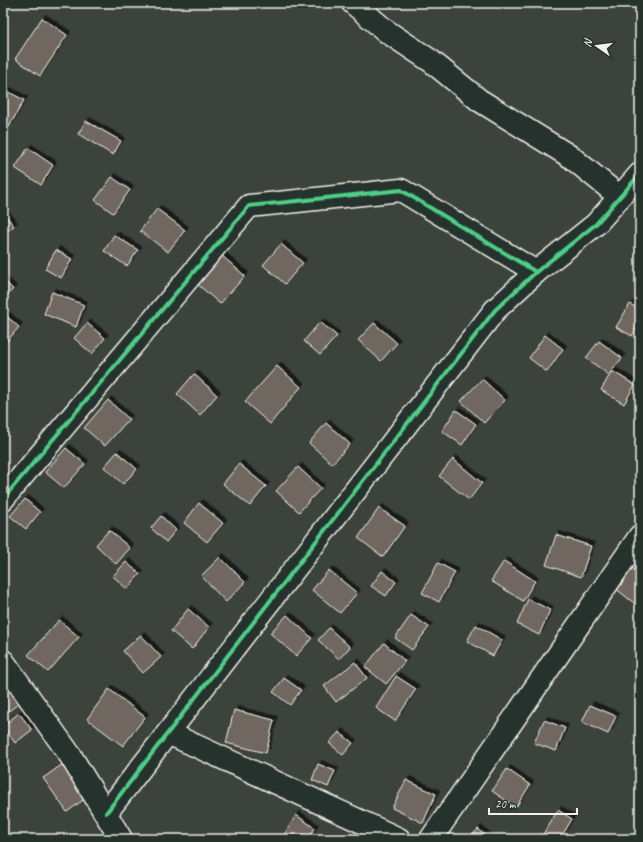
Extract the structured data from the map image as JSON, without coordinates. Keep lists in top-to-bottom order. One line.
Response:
{"scale_bar":"20 m","north":"left"}
